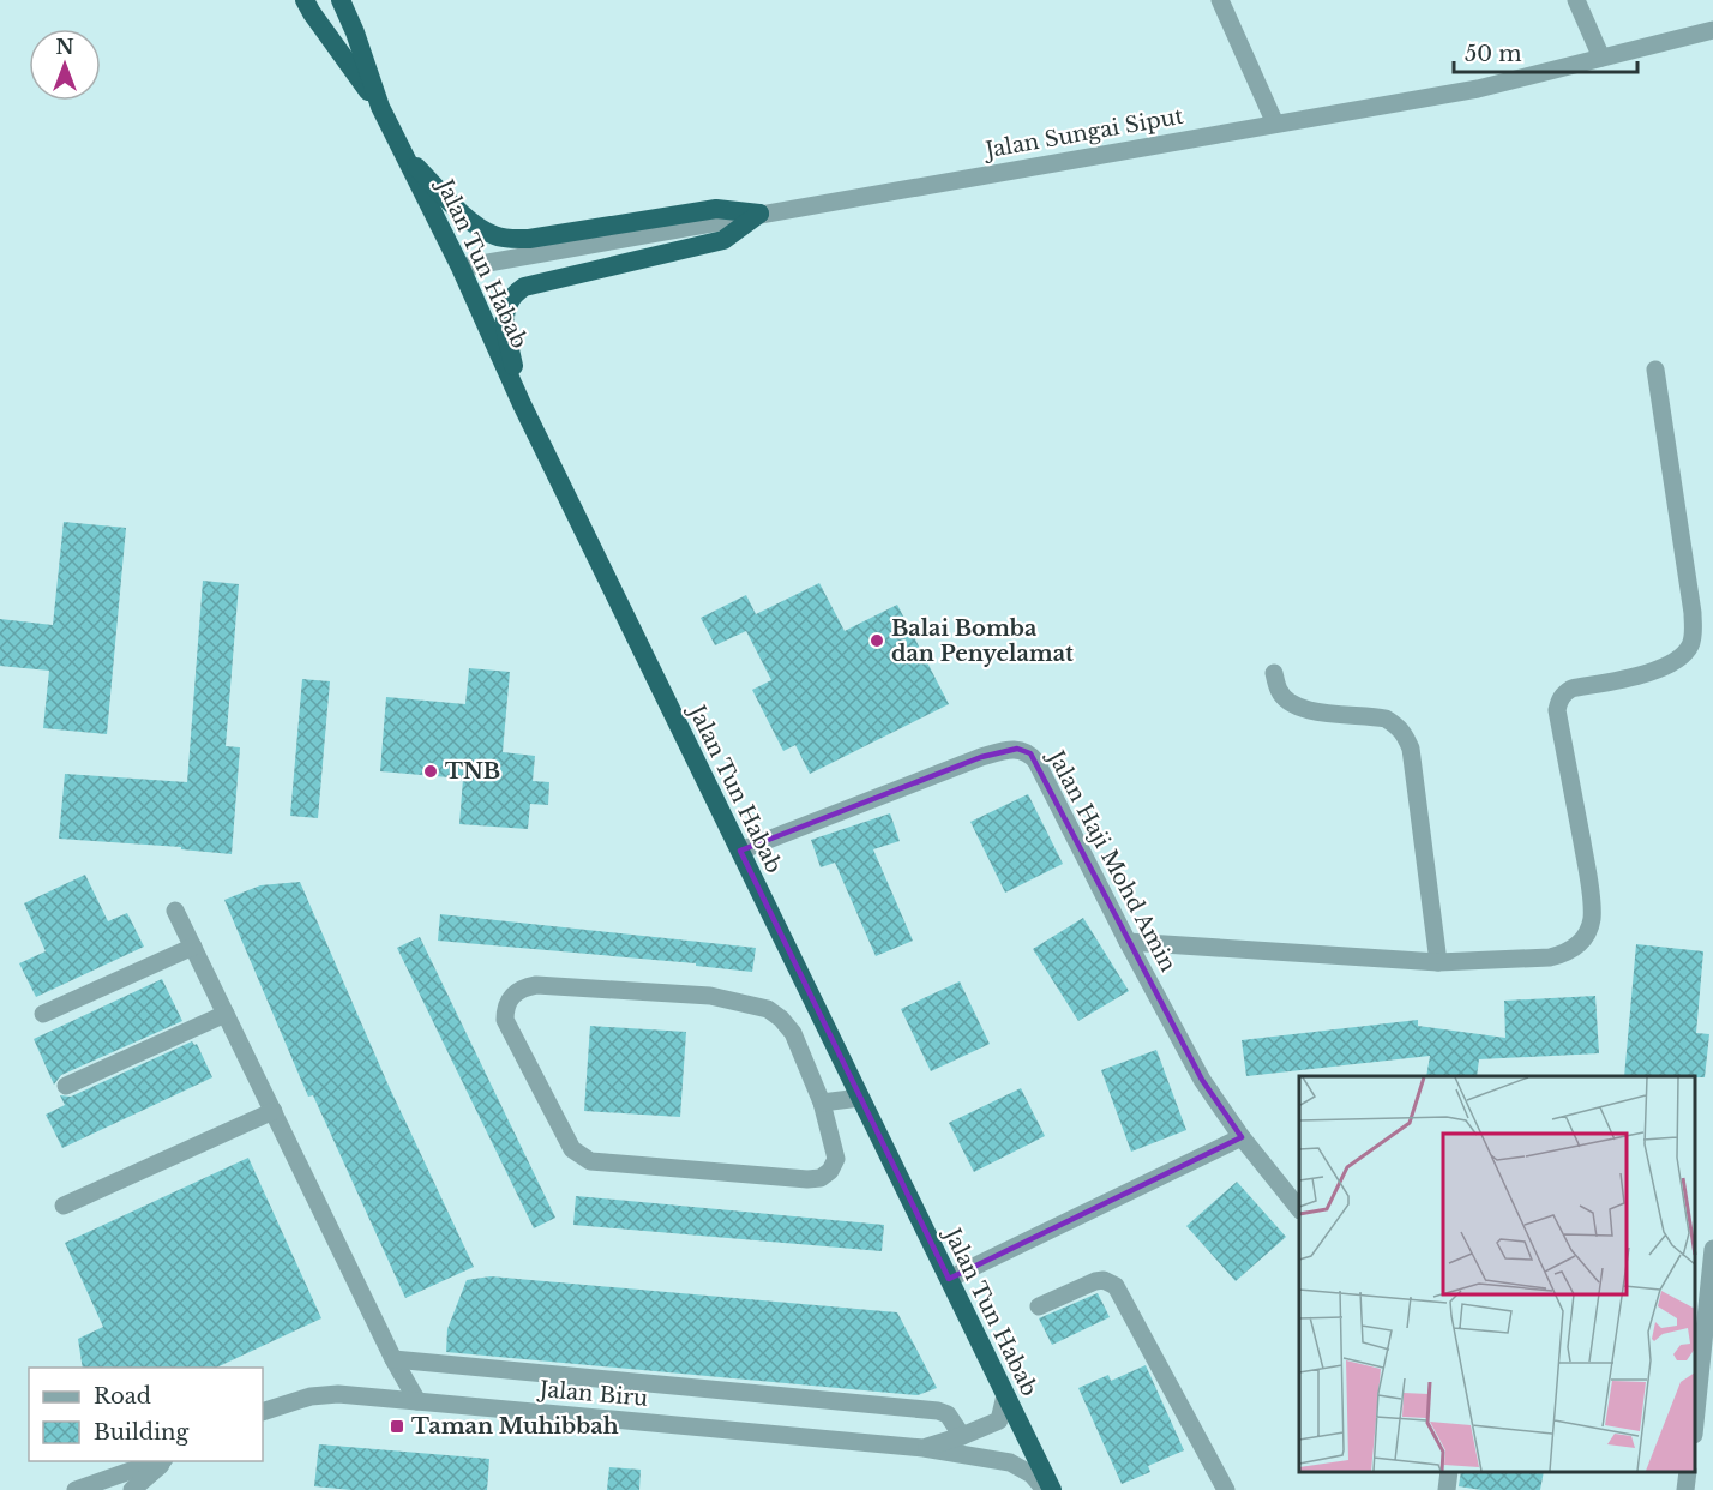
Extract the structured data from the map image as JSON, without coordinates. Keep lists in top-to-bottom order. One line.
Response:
{"streets":{"highway":["Jalan Tun Habab"],"street":["Jalan Sungai Siput","Jalan Haji Mohd Amin","Jalan Biru"]},"crossings":[["Jalan Sungai Siput","Jalan Tun Habab"],["Jalan Tun Habab","Jalan Haji Mohd Amin"],["Jalan Tun Habab","Jalan Biru"]],"places":{"other":["Balai Bomba dan Penyelamat","TNB"],"transit":["Taman Muhibbah"]},"legend":["Road","Building"],"scale_bar":"50 m","north":"top"}
